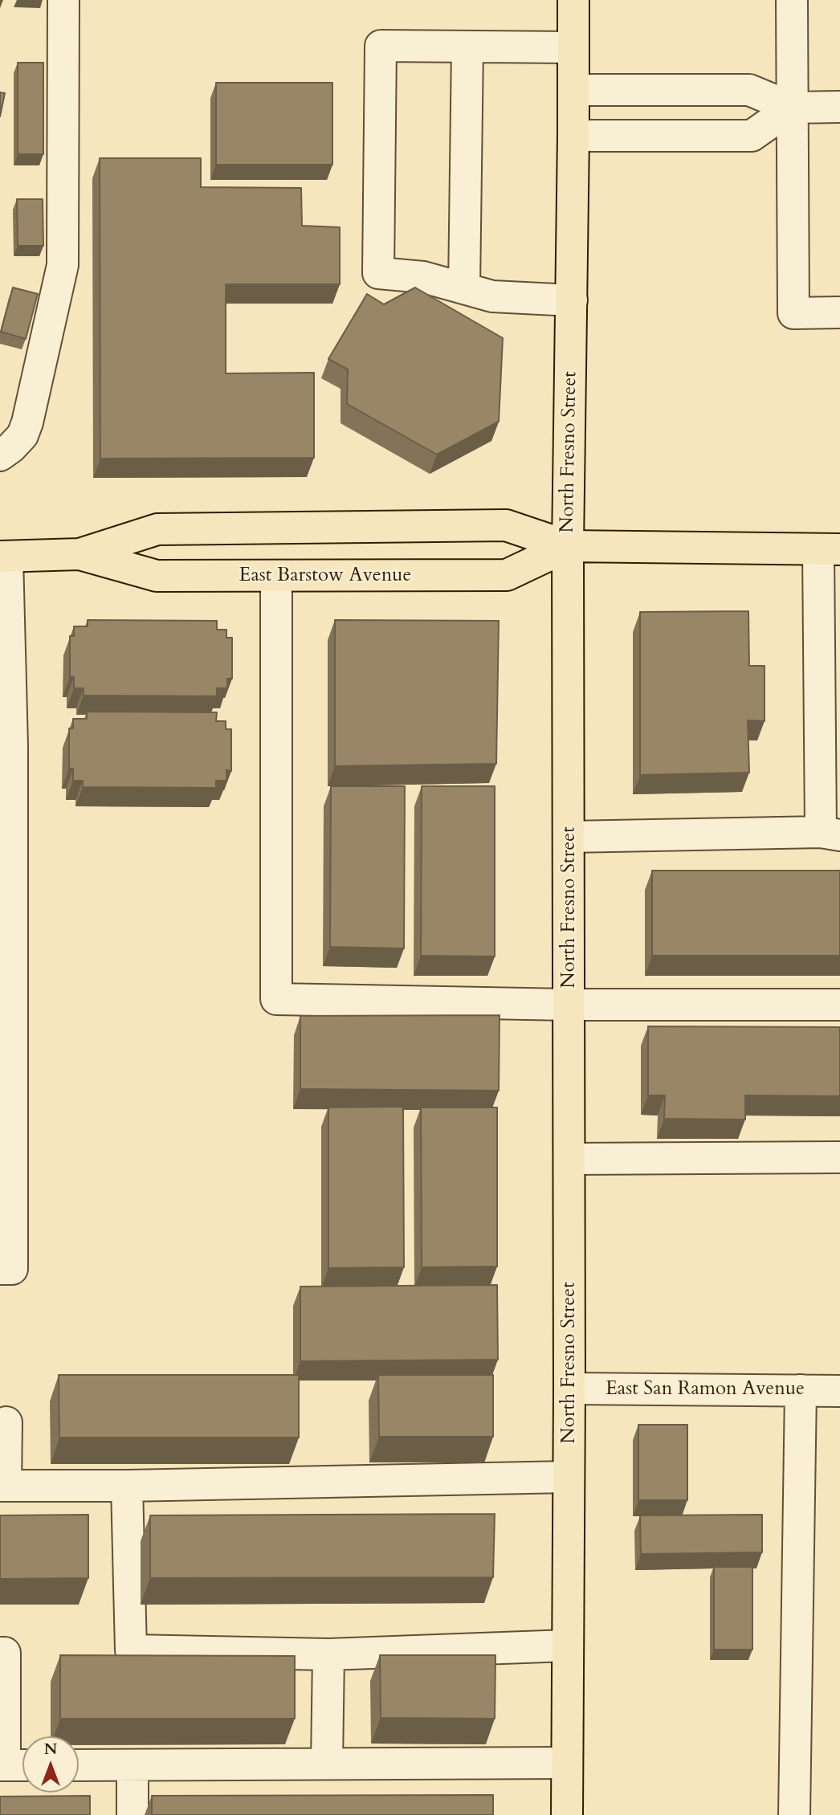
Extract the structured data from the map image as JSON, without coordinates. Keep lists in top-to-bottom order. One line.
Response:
{"streets":{"main road":["North Fresno Street","East Barstow Avenue"],"street":["East San Ramon Avenue"]},"crossings":[["North Fresno Street","East Barstow Avenue"],["North Fresno Street","East San Ramon Avenue"]],"north":"top"}
